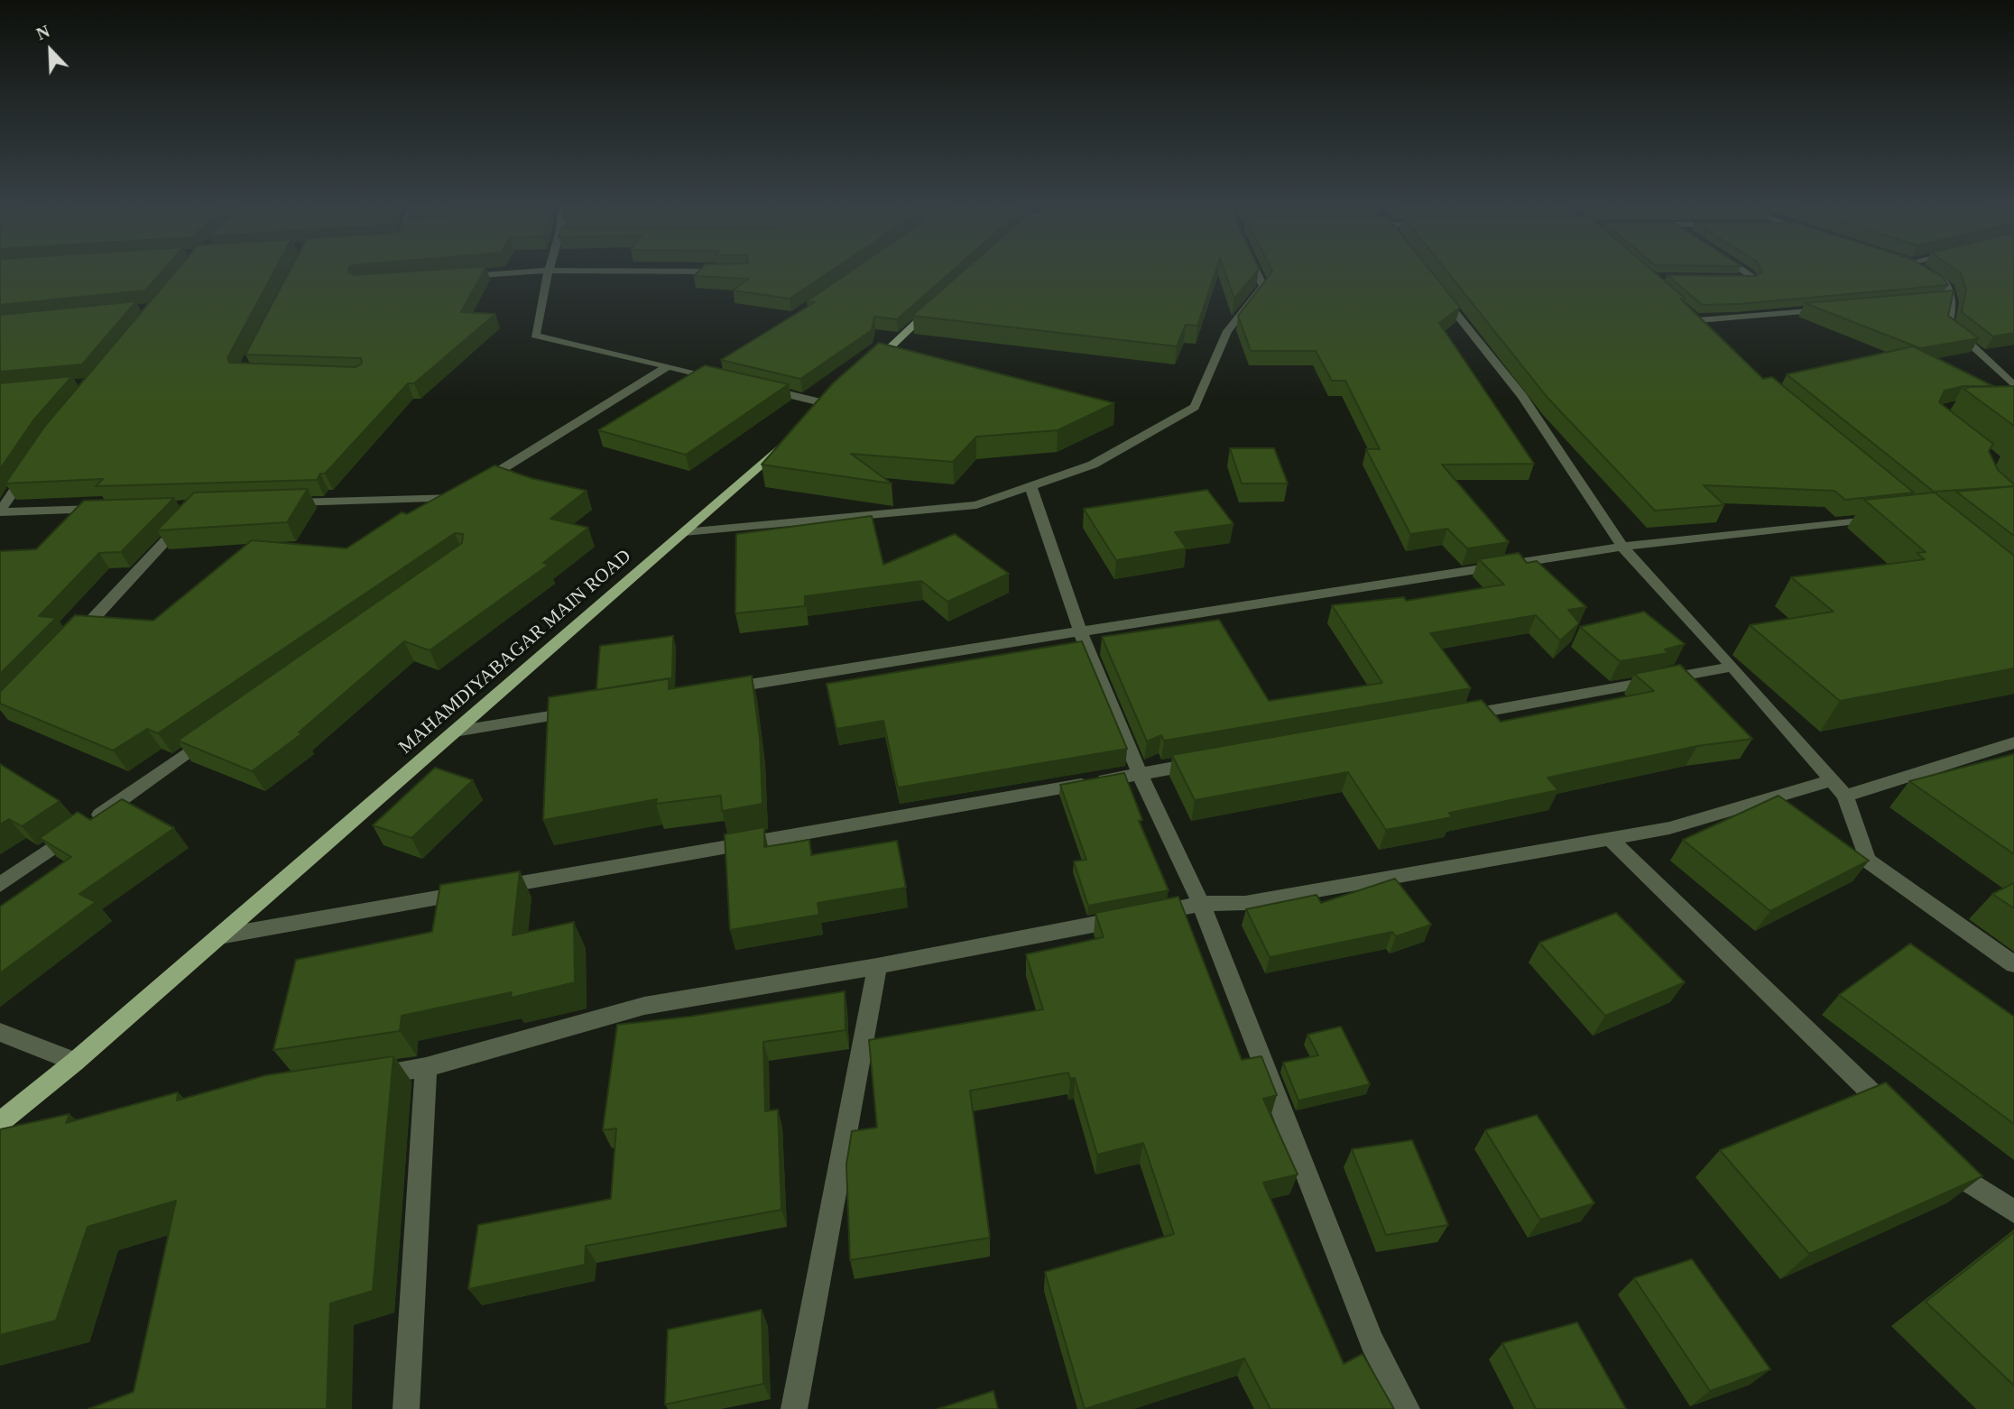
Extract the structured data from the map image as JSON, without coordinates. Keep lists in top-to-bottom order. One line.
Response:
{"streets":{"main road":["MAHAMDIYABAGAR MAIN ROAD"]},"north":"top left"}
